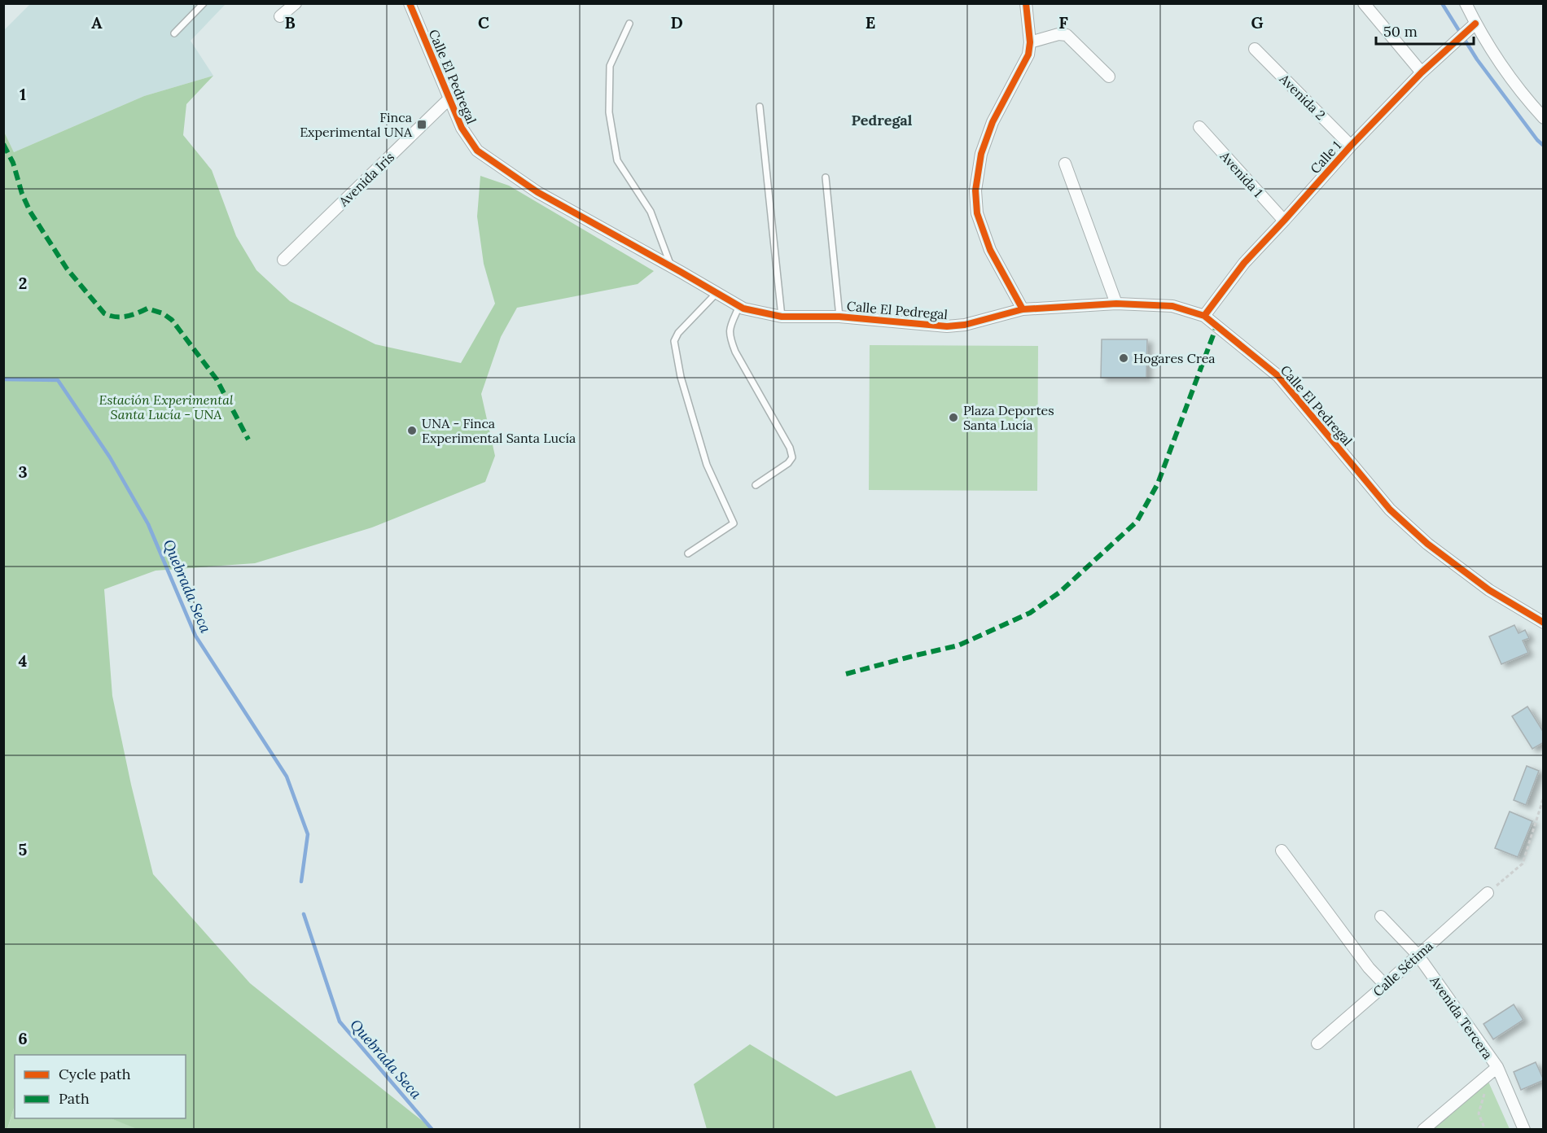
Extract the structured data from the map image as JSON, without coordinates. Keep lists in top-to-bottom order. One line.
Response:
{"streets":{"street":["Calle El Pedregal","Avenida 2","Calle 1","Avenida 1","Avenida Iris","Calle Sétima","Avenida Tercera"]},"crossings":[["Calle El Pedregal","Calle 1"],["Calle El Pedregal","Avenida Iris"],["Avenida 2","Calle 1"],["Calle 1","Avenida 1"],["Calle Sétima","Avenida Tercera"]],"districts":["Pedregal"],"water":["Quebrada Seca"],"parks":["Estación Experimental Santa Lucía - UNA"],"places":{"transit":["Finca Experimental UNA"],"other":["Hogares Crea","Plaza Deportes Santa Lucía","UNA - Finca Experimental Santa Lucía"]},"legend":["Cycle path","Path"],"scale_bar":"50 m","grid":{"columns":["A","B","C","D","E","F","G"],"rows":["1","2","3","4","5","6"]}}
